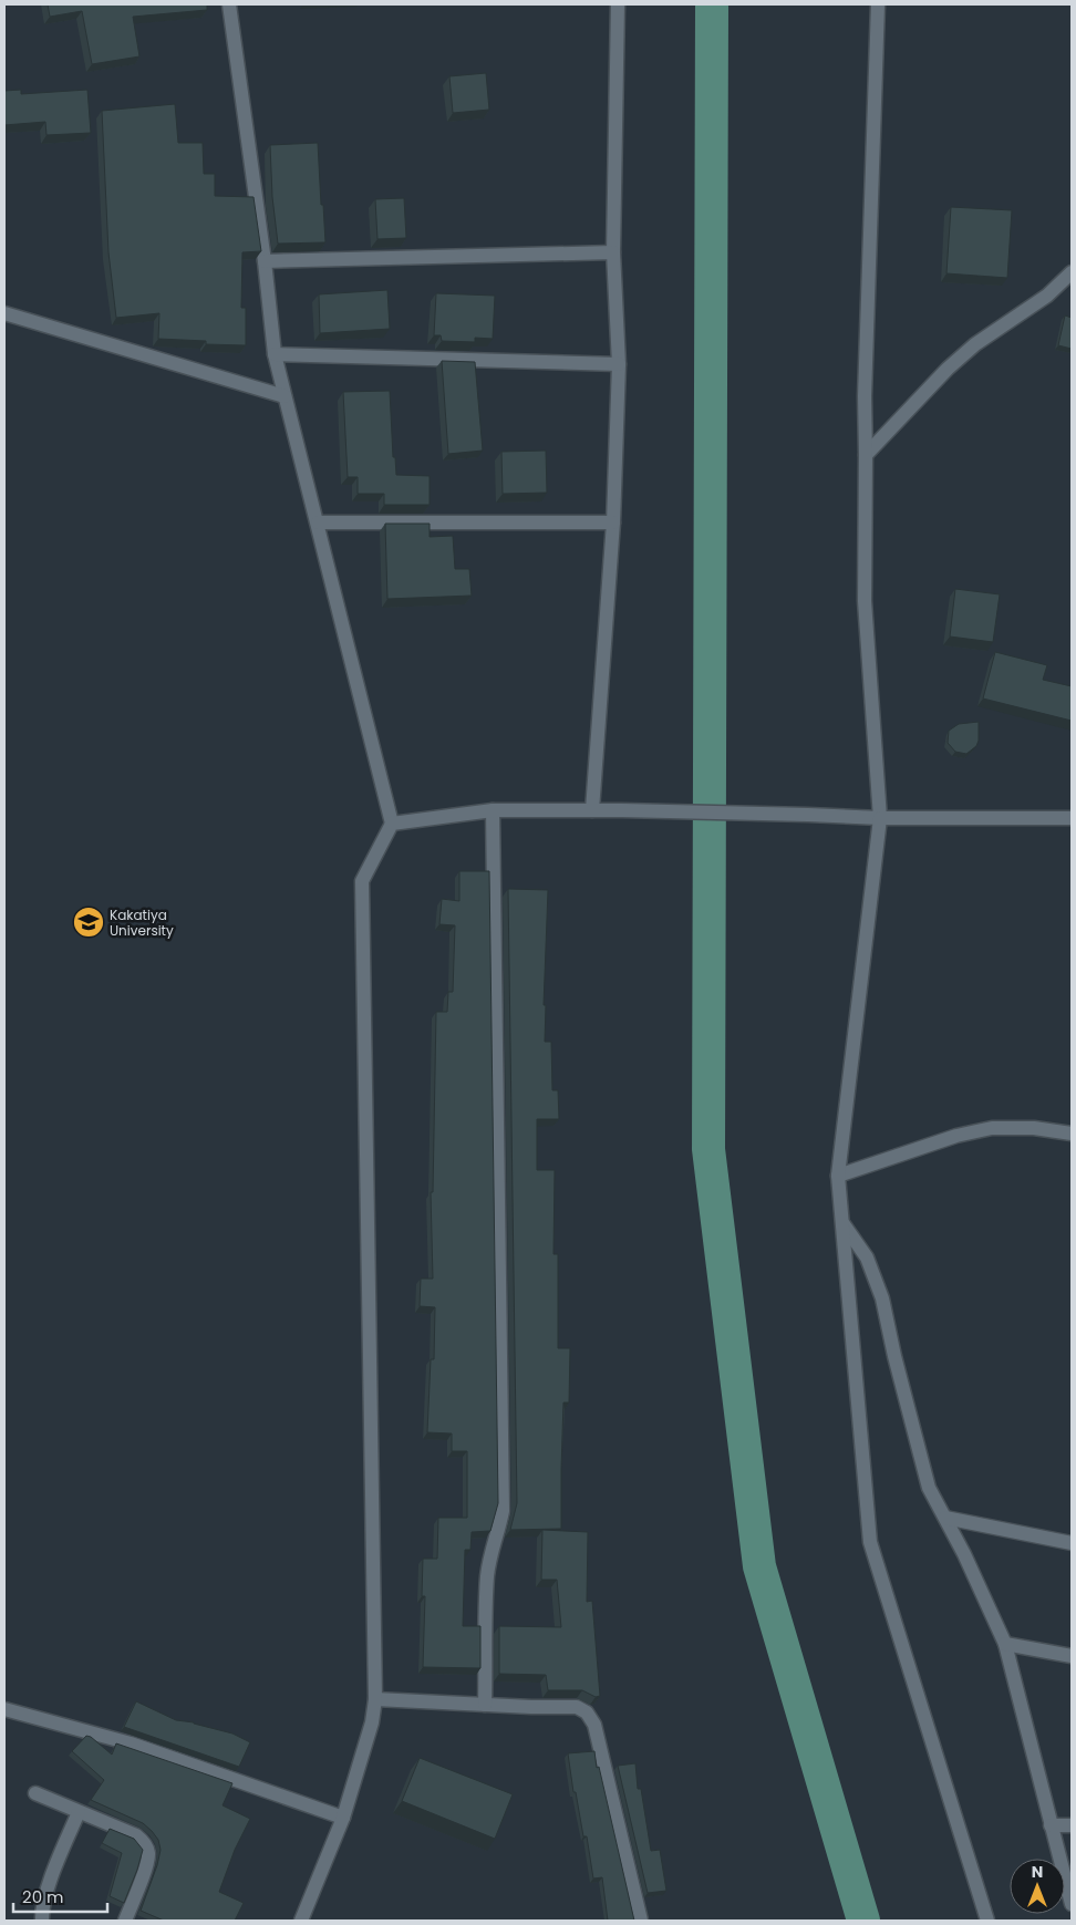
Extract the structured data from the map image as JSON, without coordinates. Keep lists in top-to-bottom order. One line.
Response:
{"places":{"school or university":["Kakatiya University"]},"scale_bar":"20 m","north":"top"}
